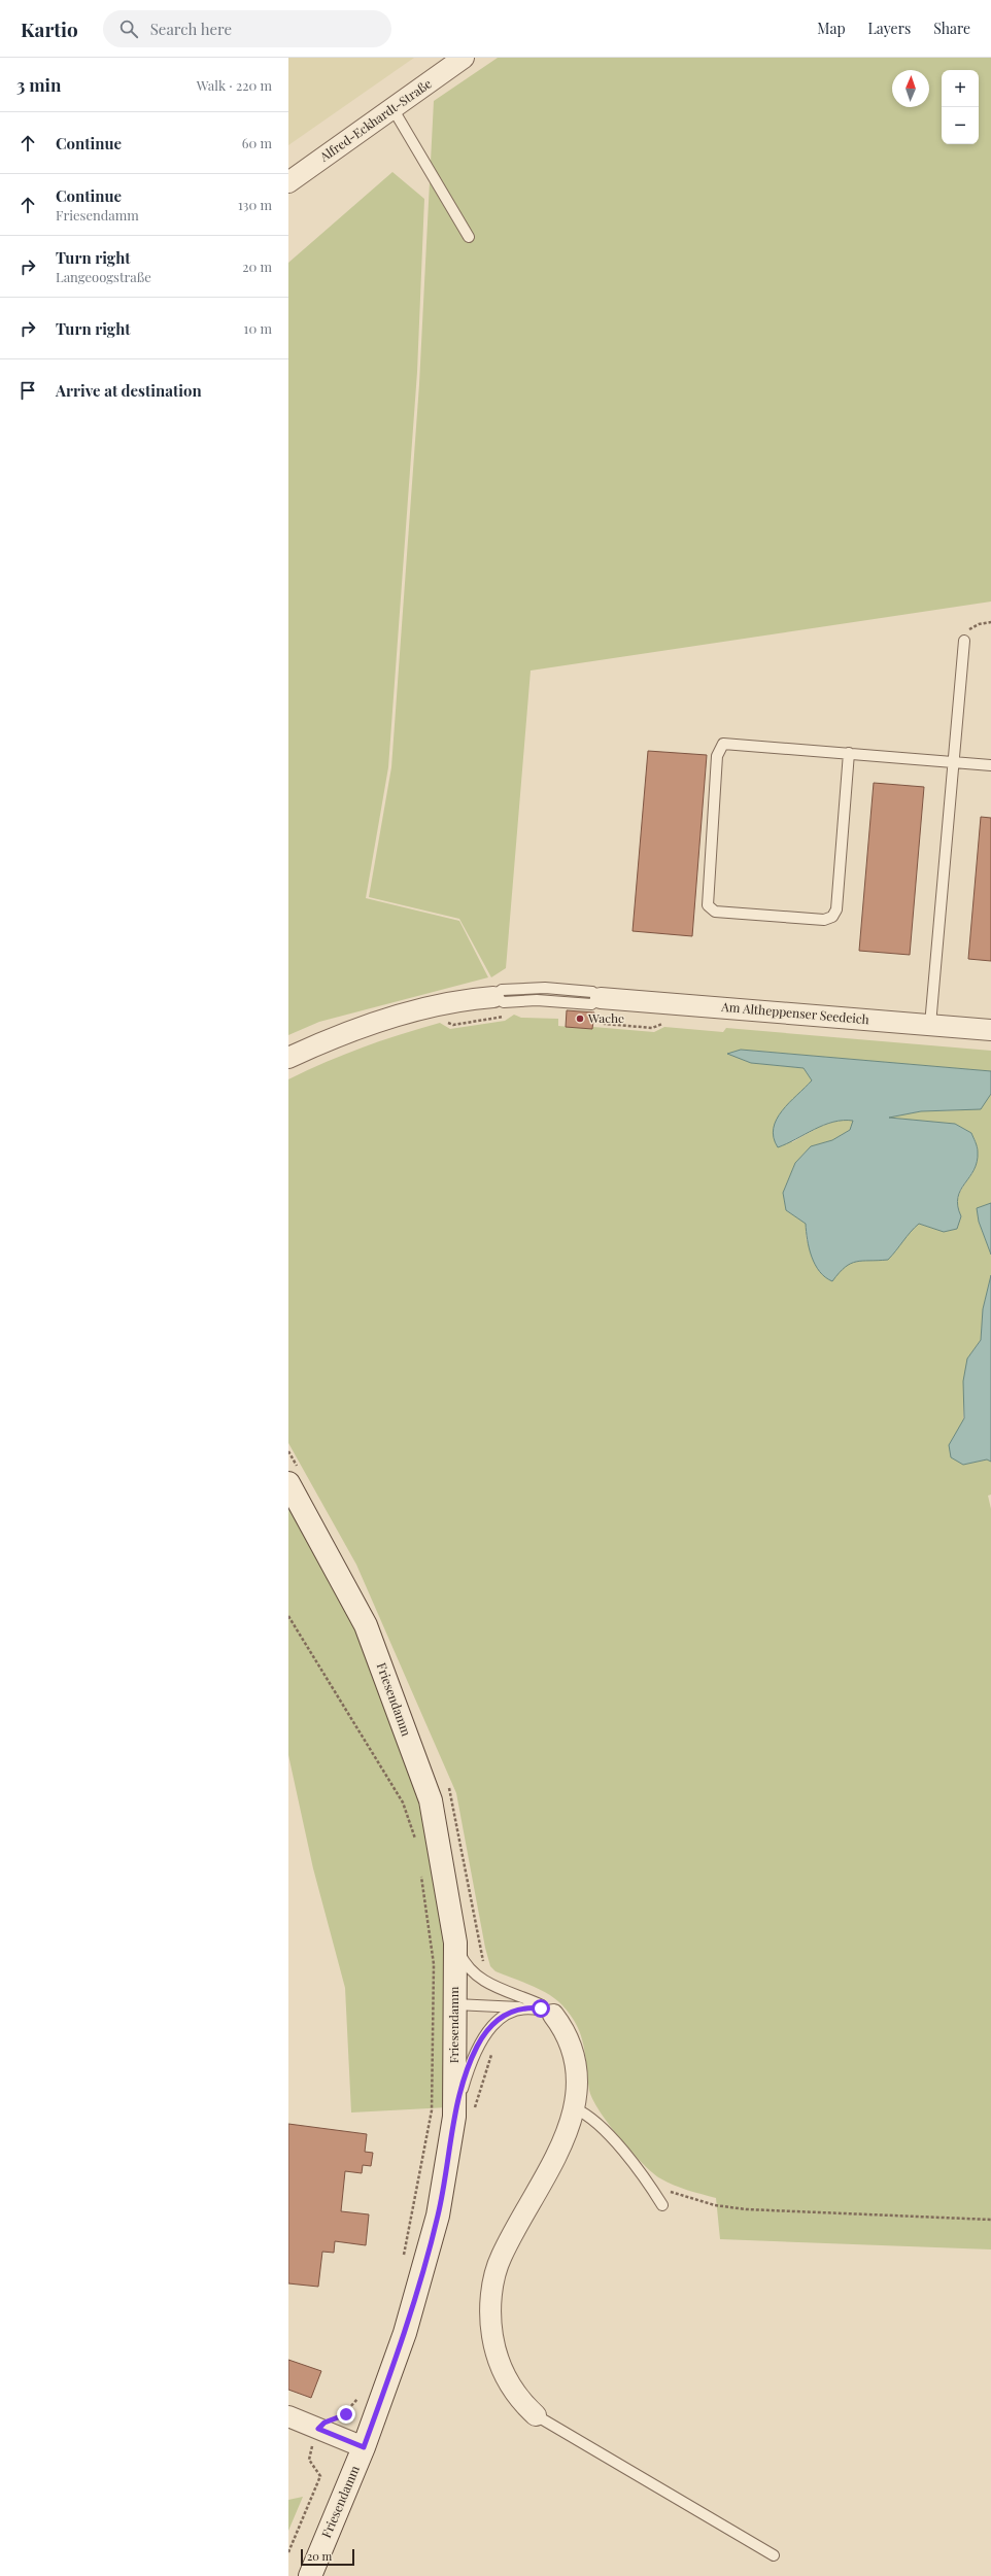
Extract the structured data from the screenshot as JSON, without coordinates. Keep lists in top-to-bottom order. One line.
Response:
{"streets":{"main road":["Friesendamm"],"street":["Alfred-Eckhardt-Straße","Am Altheppenser Seedeich"]},"places":["Wache"],"scale_bar":"20 m","north":"top","page":{"header":"Kartio","search":"Search here","nav":["Map","Layers","Share"],"heading":["3 min","Walk · 220 m"],"map_buttons":["+","−"],"list":[["Continue","60 m"],["Continue","Friesendamm","130 m"],["Turn right","Langeoogstraße","20 m"],["Turn right","10 m"],"Arrive at destination"],"scale":"20 m"}}
